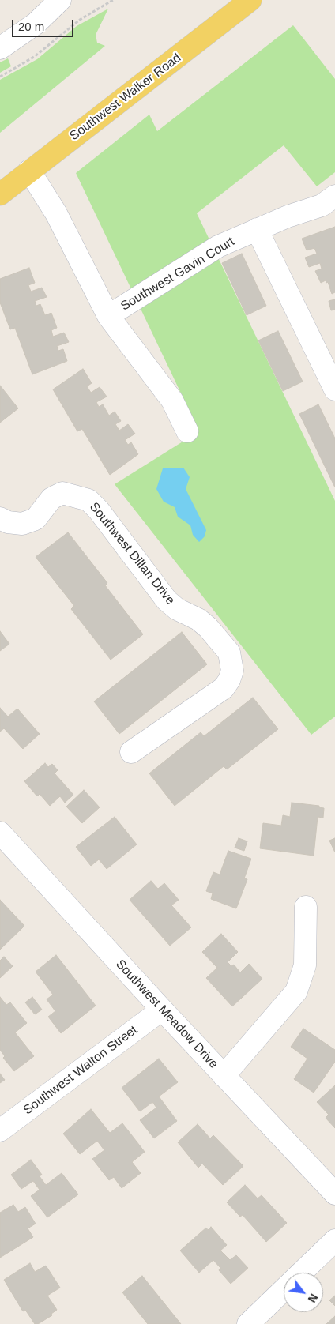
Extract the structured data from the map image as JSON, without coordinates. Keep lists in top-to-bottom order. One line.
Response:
{"streets":{"main road":["Southwest Walker Road"],"street":["Southwest Gavin Court","Southwest Dillan Drive","Southwest Meadow Drive","Southwest Walton Street"]},"crossings":[["Southwest Meadow Drive","Southwest Walton Street"]],"scale_bar":"20 m","north":"bottom right"}
